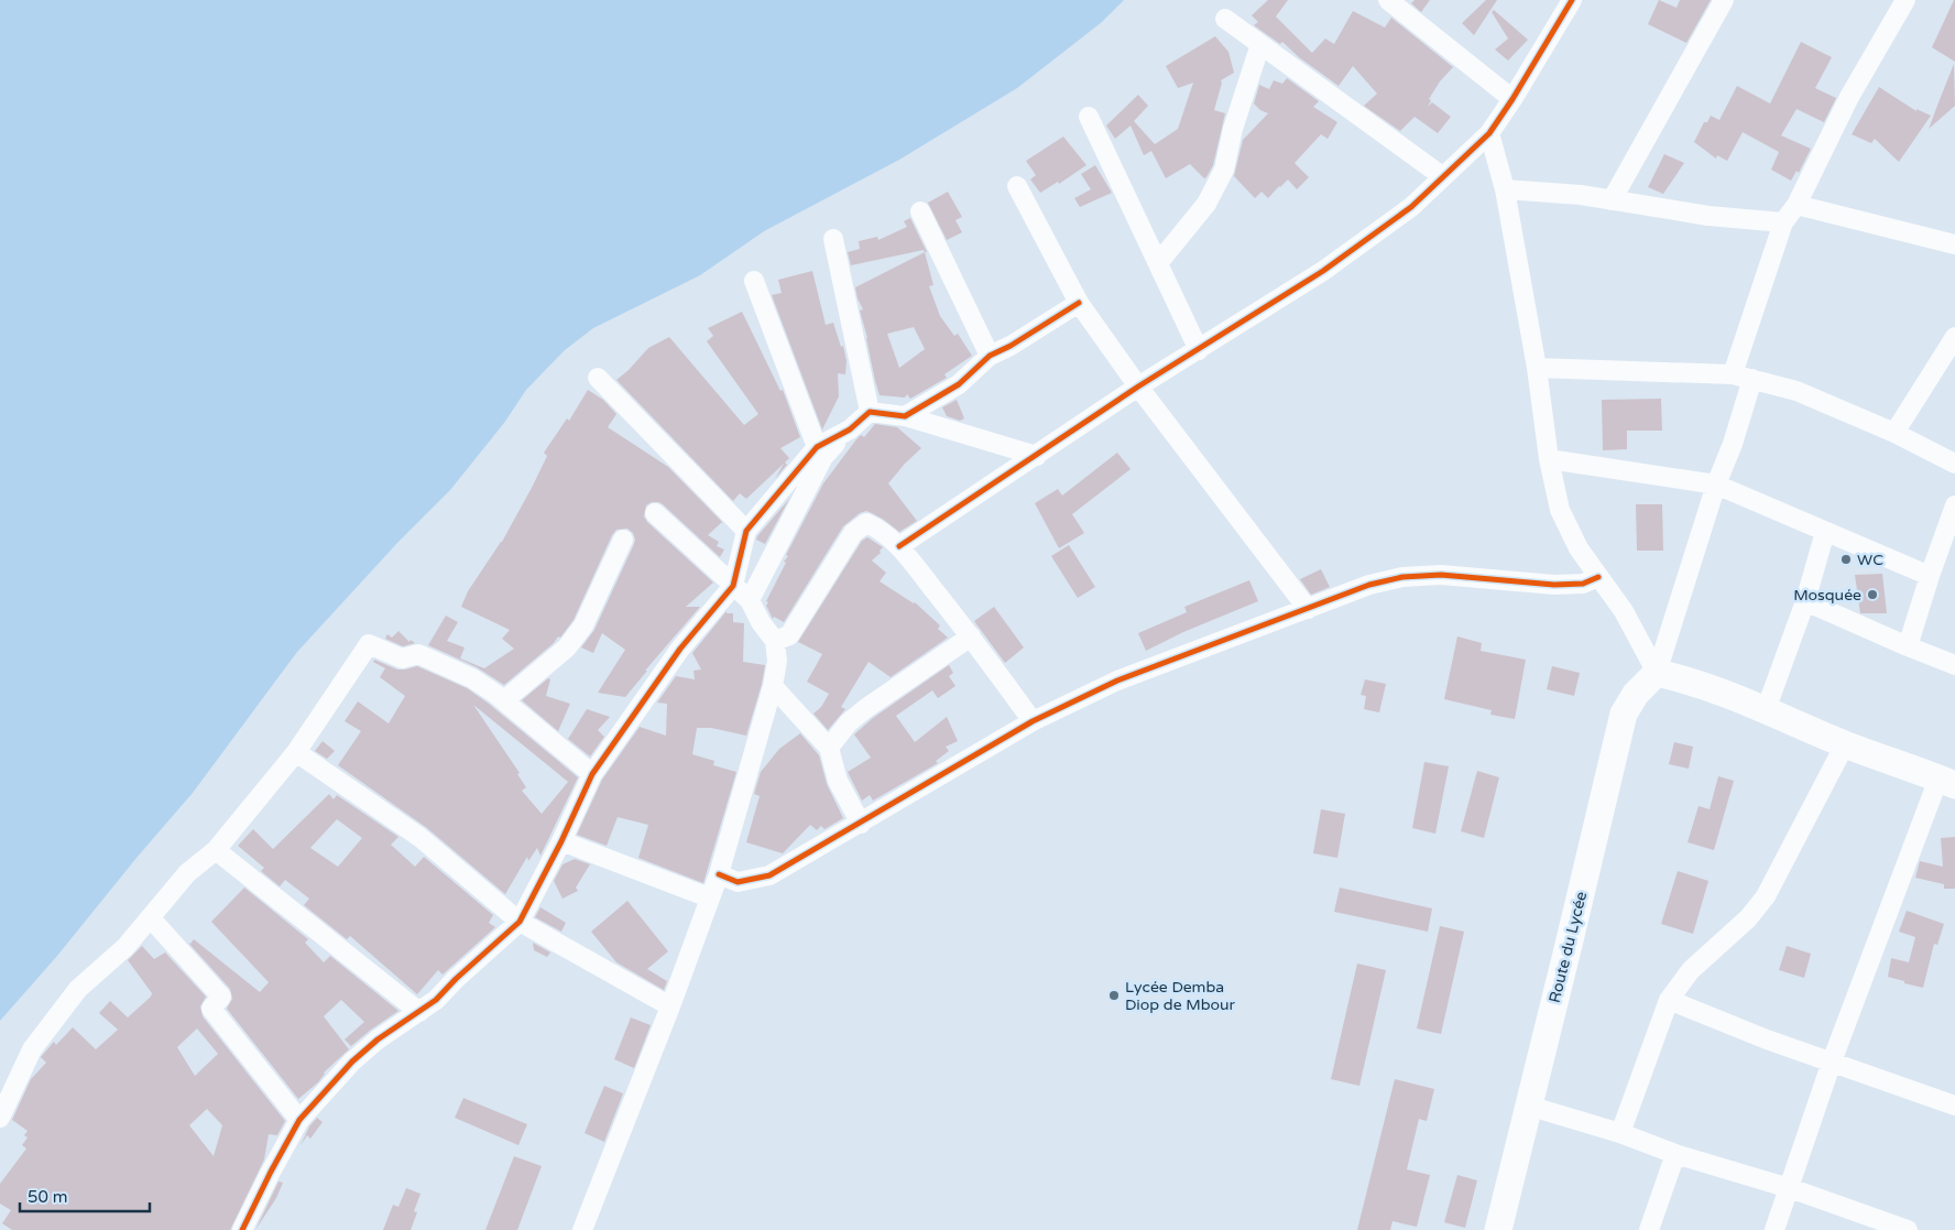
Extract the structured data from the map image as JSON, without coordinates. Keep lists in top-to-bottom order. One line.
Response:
{"streets":{"main road":["Route du Lycée"]},"places":["WC","Mosquée","Lycée Demba Diop de Mbour"],"scale_bar":"50 m"}
